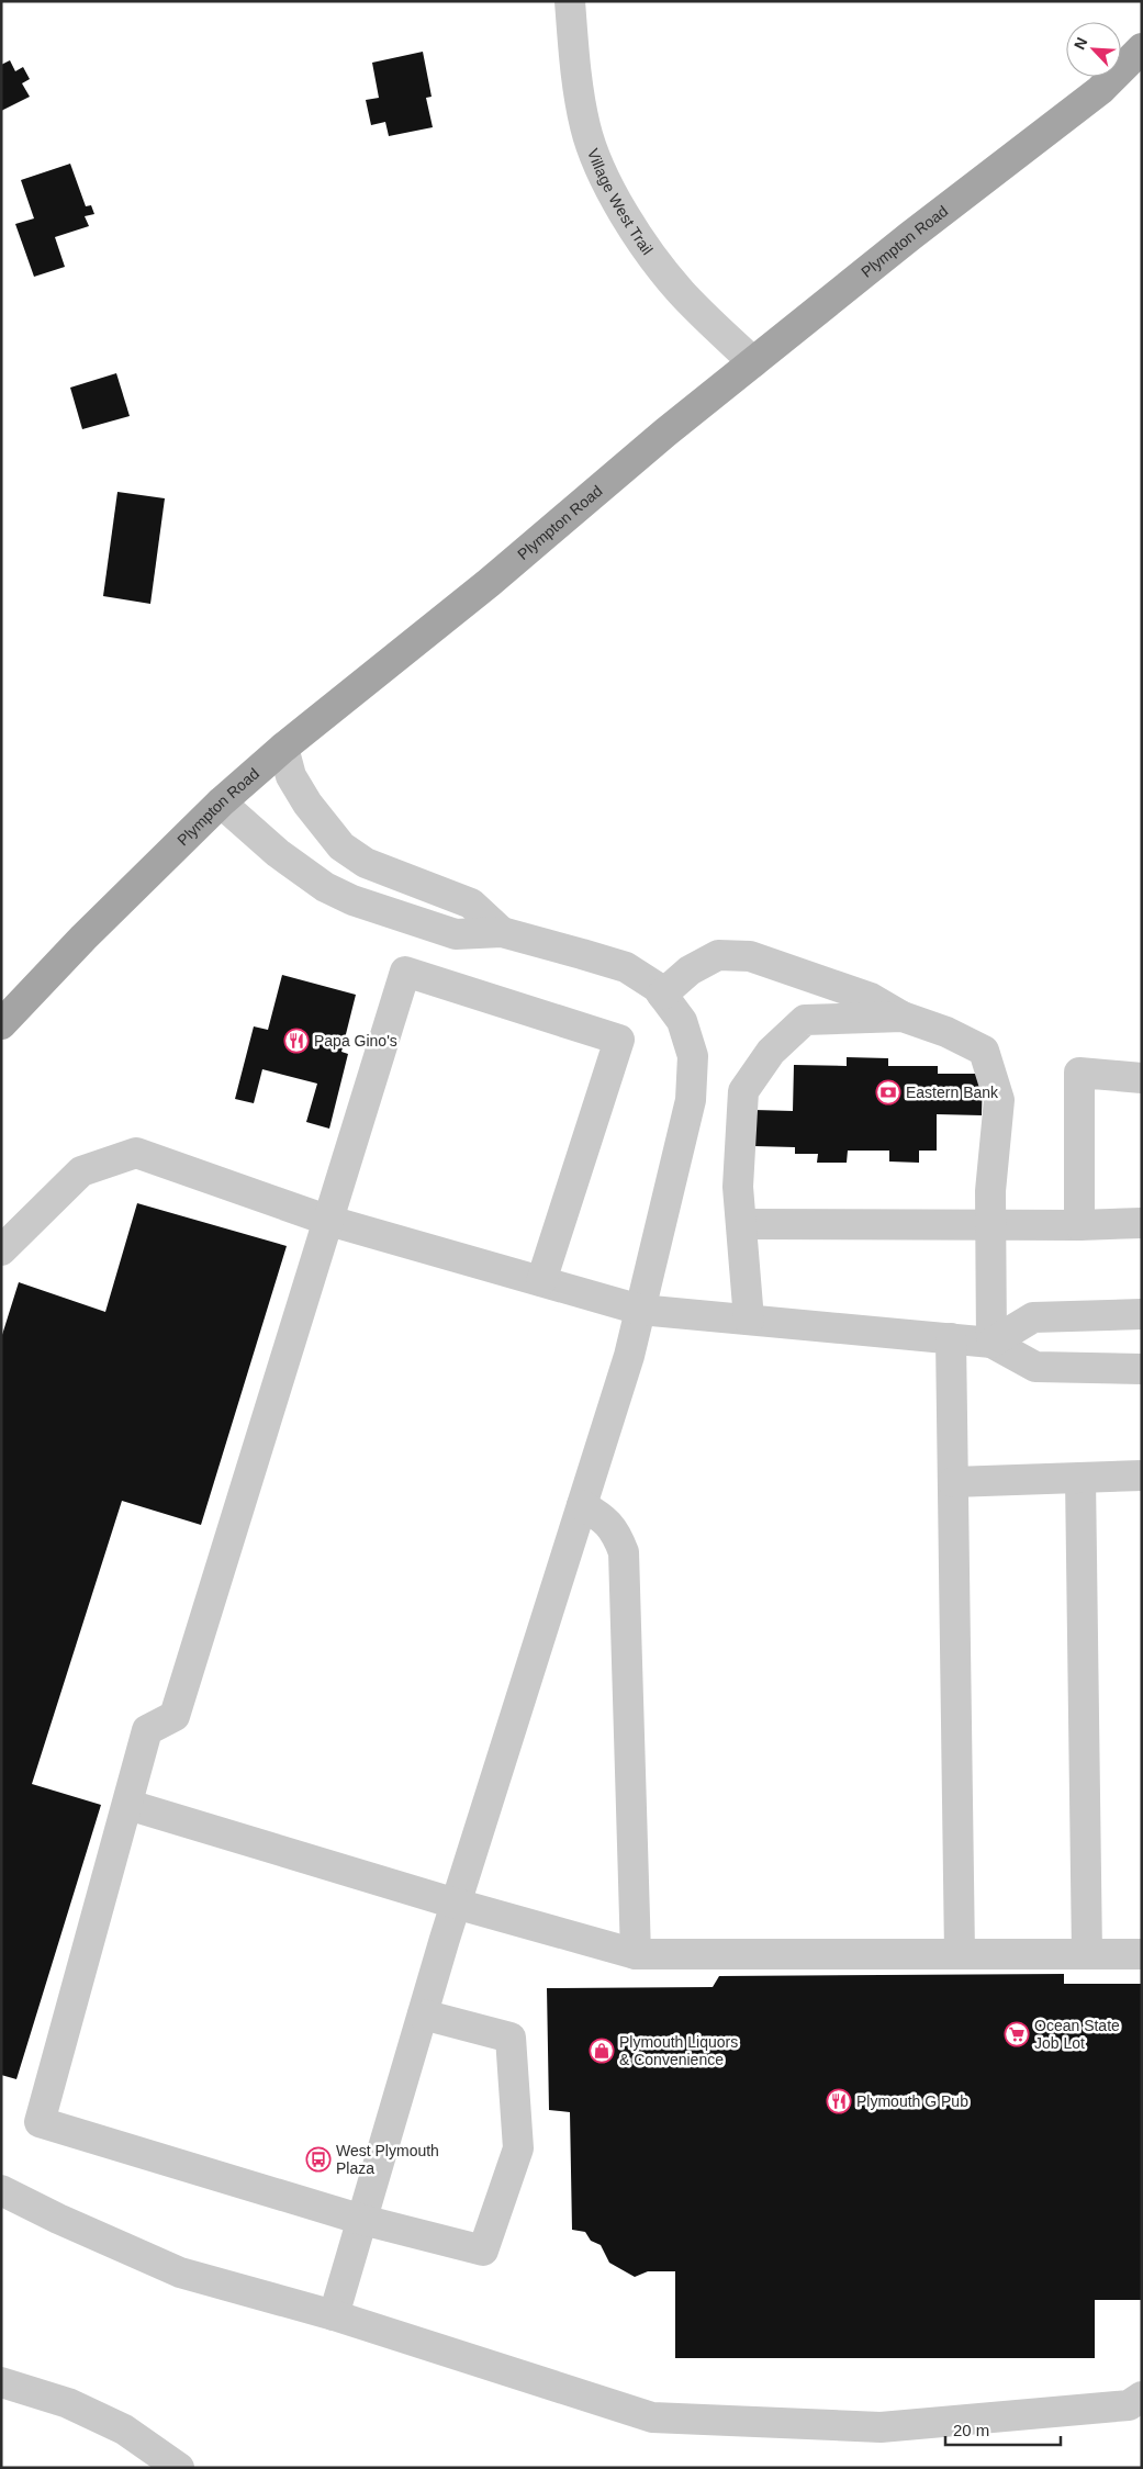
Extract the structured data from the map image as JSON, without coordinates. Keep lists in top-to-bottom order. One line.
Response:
{"streets":{"main road":["Plympton Road"],"street":["Village West Trail"]},"crossings":[["Village West Trail","Plympton Road"]],"places":{"restaurant":["Papa Gino's","Plymouth G Pub"],"bank":["Eastern Bank"],"supermarket":["Ocean State Job Lot"],"shop":["Plymouth Liquors & Convenience"],"bus stop":["West Plymouth Plaza"]},"scale_bar":"20 m","north":"top left"}
